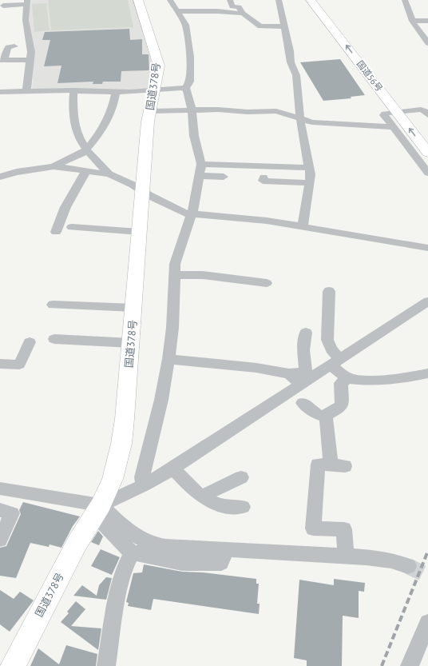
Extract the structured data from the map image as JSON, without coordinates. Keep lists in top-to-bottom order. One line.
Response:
{"streets":{"highway":["国道56号","国道378号"]}}
